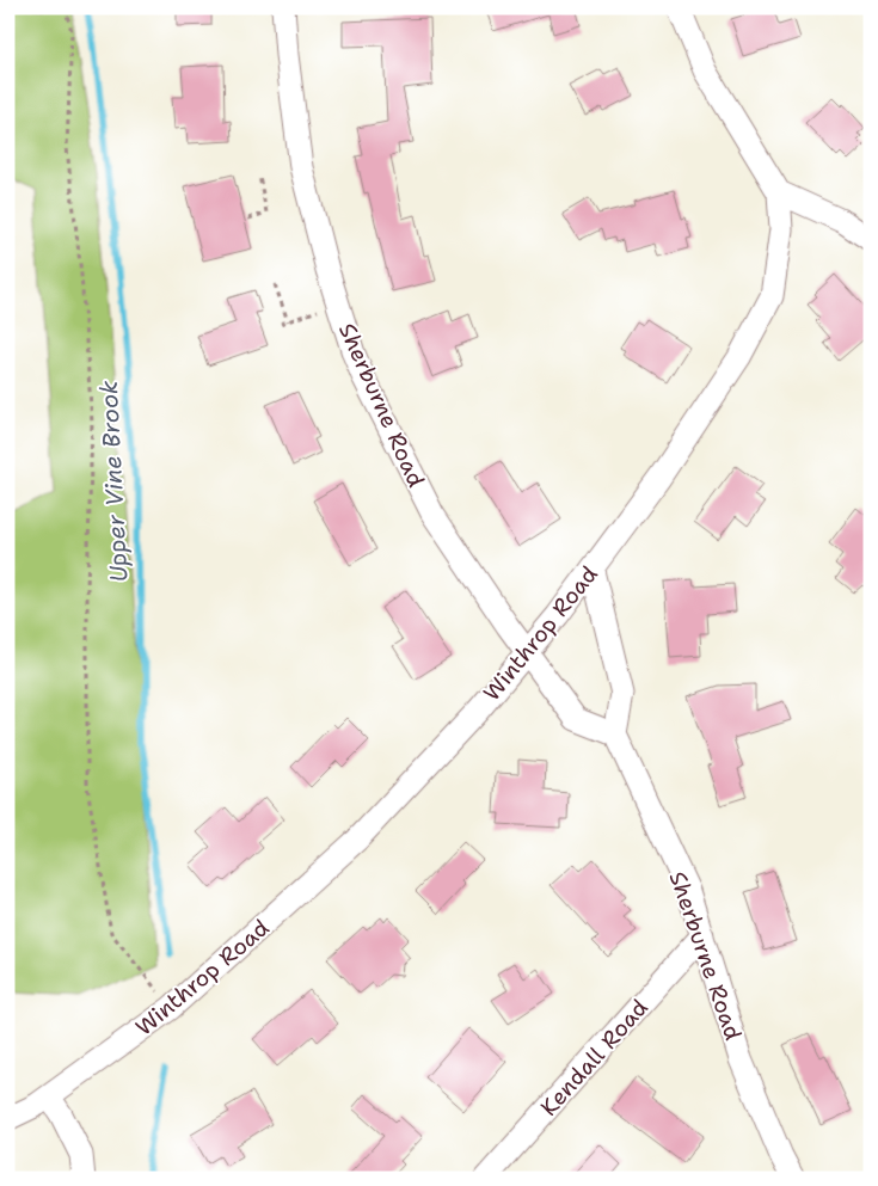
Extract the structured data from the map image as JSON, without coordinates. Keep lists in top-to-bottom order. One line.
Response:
{"streets":{"street":["Sherburne Road","Winthrop Road","Kendall Road"]},"crossings":[["Sherburne Road","Winthrop Road"],["Sherburne Road","Kendall Road"]],"water":["Upper Vine Brook"]}
